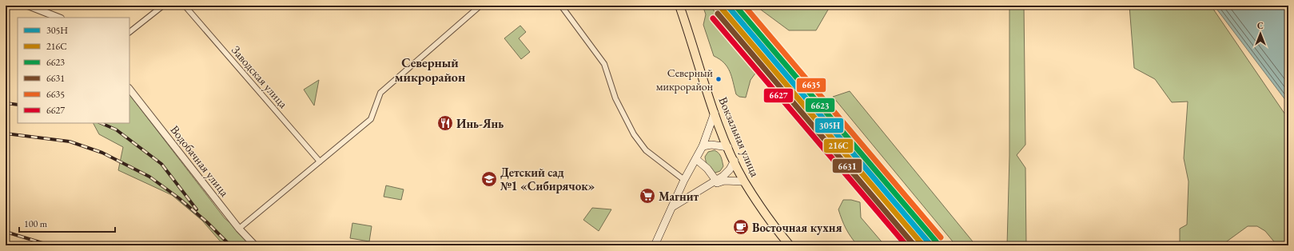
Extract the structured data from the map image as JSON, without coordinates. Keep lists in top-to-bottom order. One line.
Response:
{"streets":{"highway":["Вокзальная улица"],"street":["Заводская улица","Водобачная улица"]},"districts":["Северный микрорайон"],"places":{"other":["Северный микрорайон"],"restaurant":["Инь-Янь"],"school or university":["Детский сад №1 «Сибирячок»"],"supermarket":["Магнит"],"cafe":["Восточная кухня"]},"lines":["transit line 305Н","transit line 6623","transit line 6635","transit line 216С","transit line 6631","transit line 6627"],"legend":["305Н","216С","6623","6631","6635","6627"],"scale_bar":"100 m","north":"top"}
